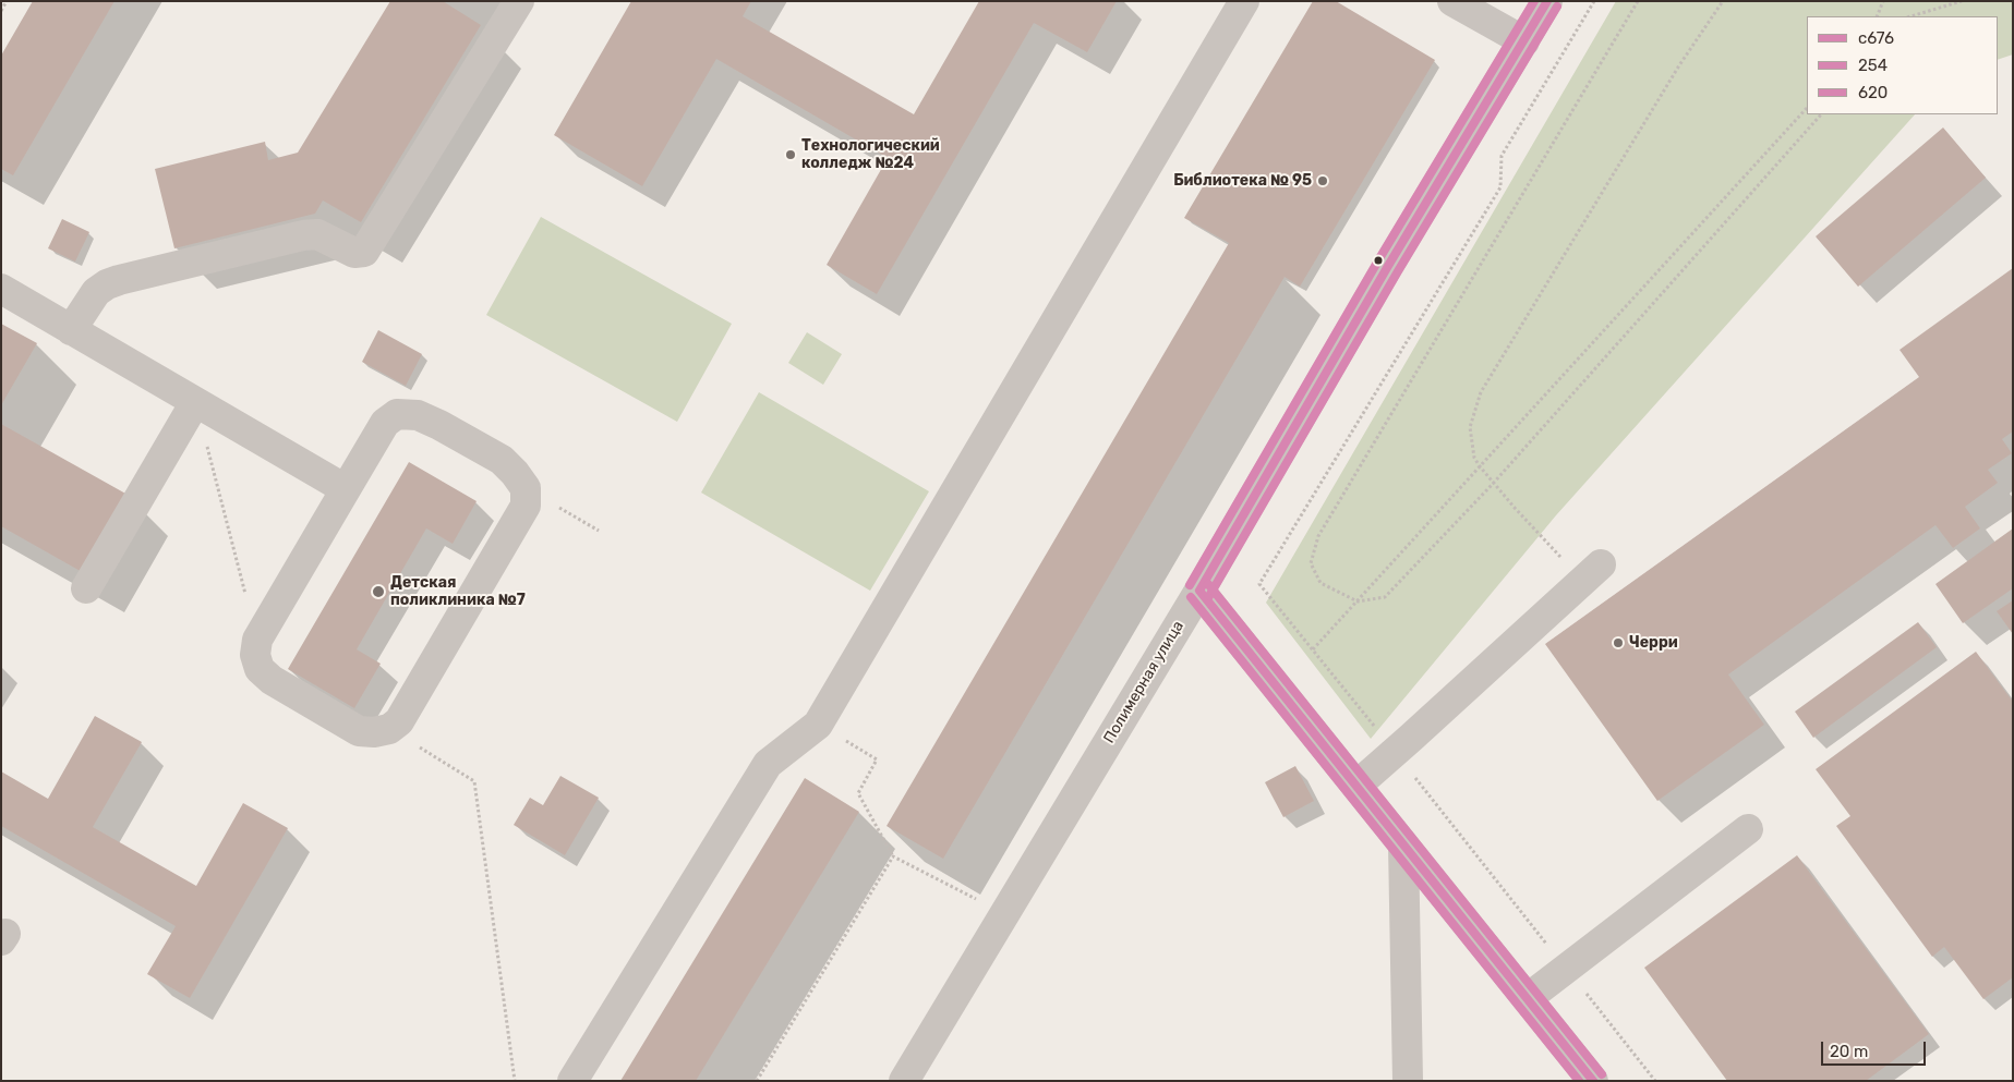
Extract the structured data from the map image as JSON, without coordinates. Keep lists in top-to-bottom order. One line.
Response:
{"streets":{"street":["Полимерная улица"]},"places":["Технологический колледж №24","Библиотека № 95","Детская поликлиника №7","Черри"],"lines":["transit line с676","transit line 620","transit line 254"],"legend":["с676","254","620"],"scale_bar":"20 m"}
